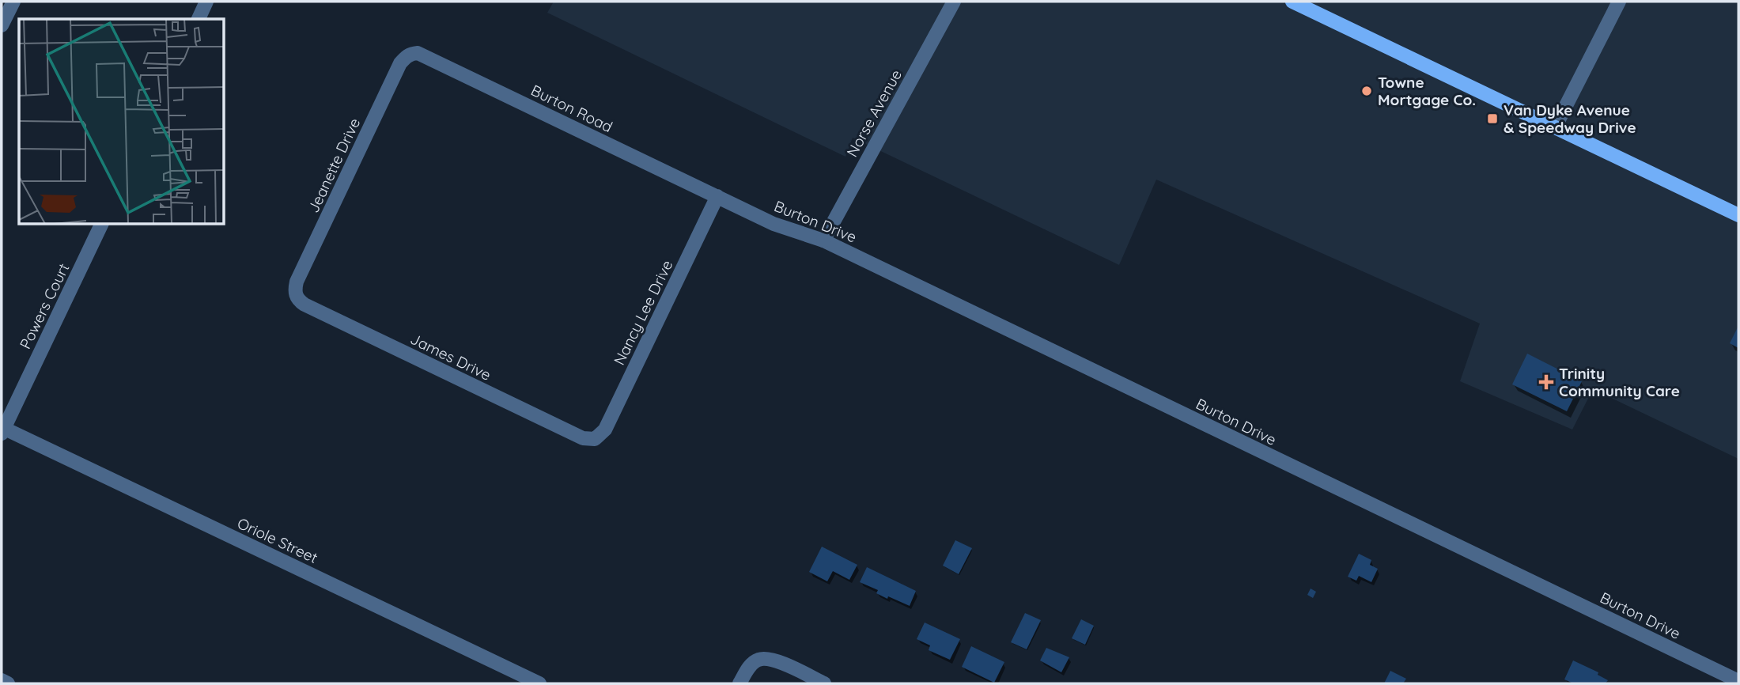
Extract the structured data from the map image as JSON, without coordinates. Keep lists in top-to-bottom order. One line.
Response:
{"streets":{"street":["Burton Road","Norse Avenue","Jeanette Drive","Burton Drive","Powers Court","Nancy Lee Drive","James Drive","Oriole Street"]},"crossings":[["Burton Road","Jeanette Drive"],["Burton Road","Burton Drive"],["Burton Road","Nancy Lee Drive"],["Norse Avenue","Burton Drive"],["Jeanette Drive","James Drive"],["Burton Drive","Nancy Lee Drive"],["Powers Court","Oriole Street"],["Nancy Lee Drive","James Drive"]],"places":{"other":["Towne Mortgage Co."],"transit":["Van Dyke Avenue & Speedway Drive"],"health":["Trinity Community Care"]}}
